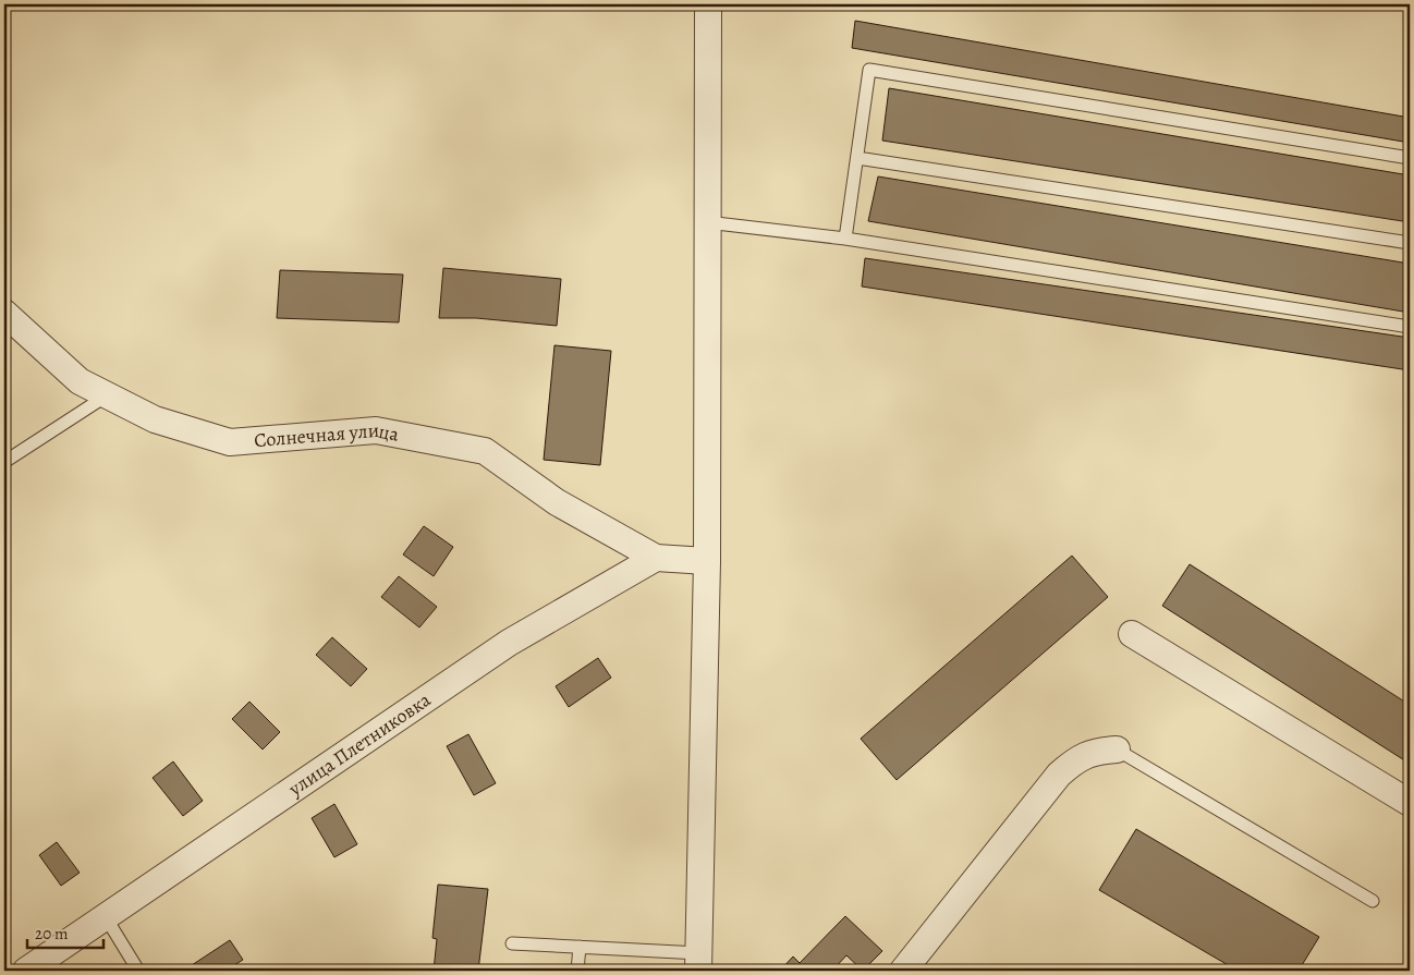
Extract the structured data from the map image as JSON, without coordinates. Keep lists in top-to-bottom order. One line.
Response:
{"streets":{"street":["Солнечная улица","улица Плетниковка"]},"crossings":[["Солнечная улица","улица Плетниковка"]],"scale_bar":"20 m"}
